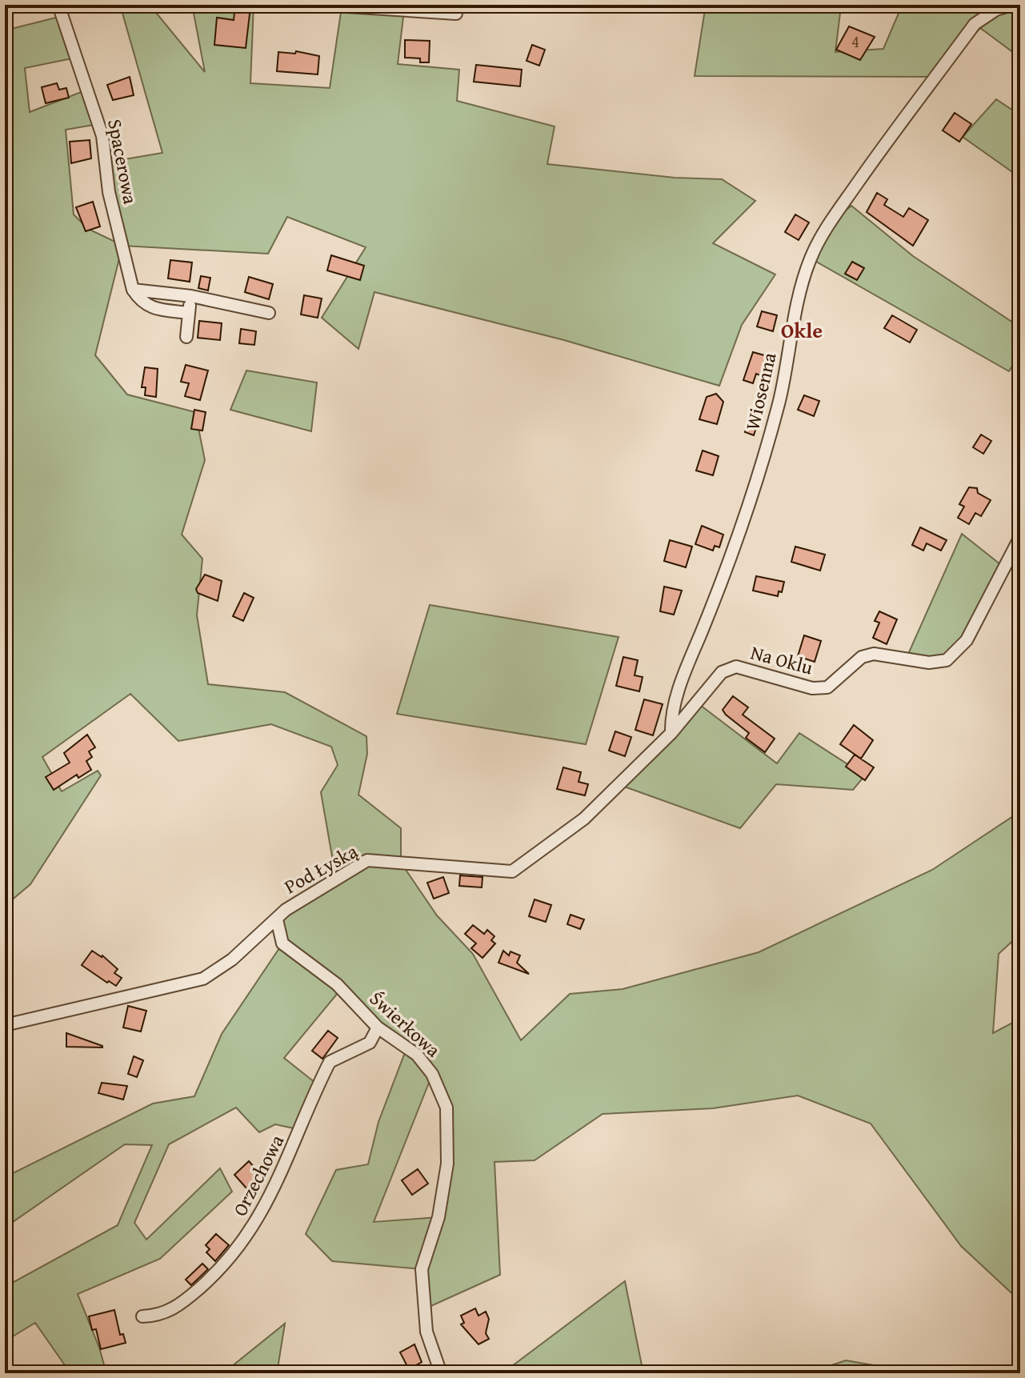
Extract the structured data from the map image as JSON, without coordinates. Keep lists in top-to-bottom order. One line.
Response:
{"streets":{"street":["Spacerowa","Wiosenna","Na Oklu","Pod Łyską","Świerkowa","Orzechowa"]},"crossings":[["Wiosenna","Na Oklu"],["Wiosenna","Pod Łyską"],["Na Oklu","Pod Łyską"],["Pod Łyską","Świerkowa"],["Świerkowa","Orzechowa"]],"districts":["Okle"],"house_numbers":["4"]}
